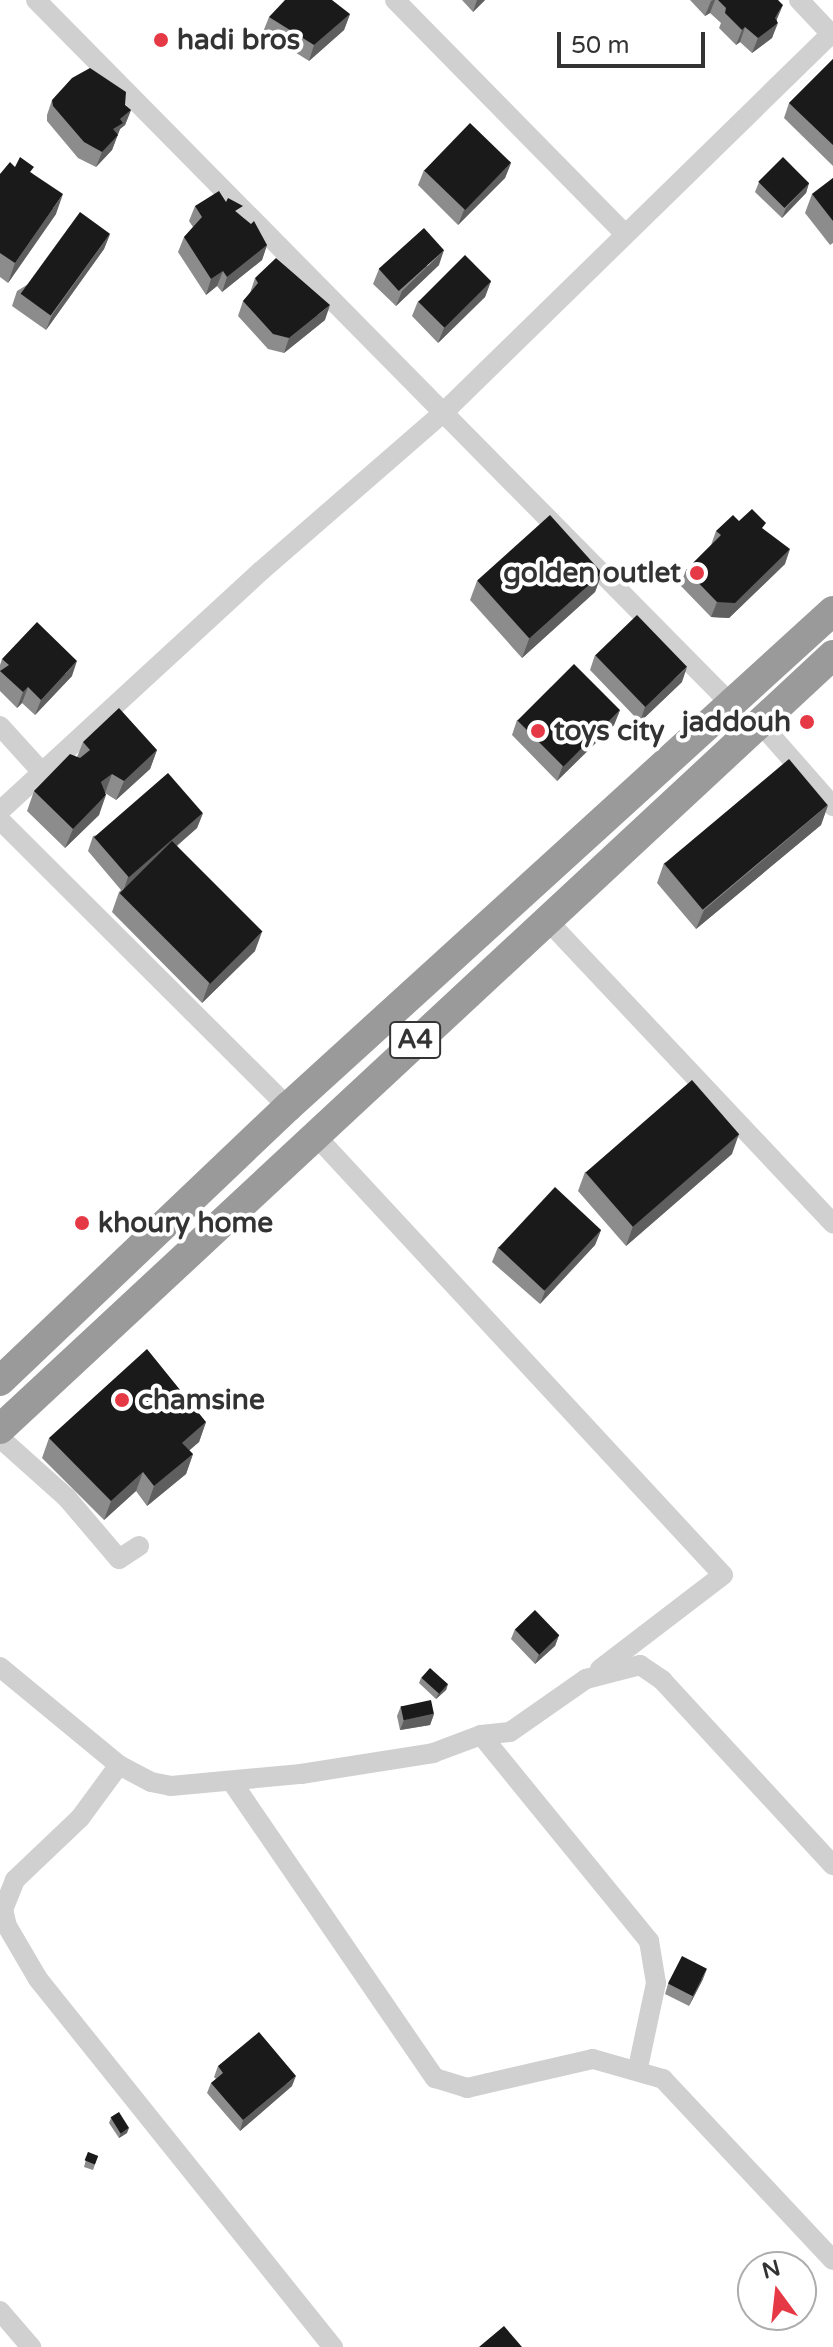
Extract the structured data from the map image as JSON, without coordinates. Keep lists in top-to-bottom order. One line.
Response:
{"streets":{"highway":["A4"]},"places":["hadi bros","golden outlet","jaddouh","toys city","khoury home","chamsine"],"scale_bar":"50 m","north":"top"}
